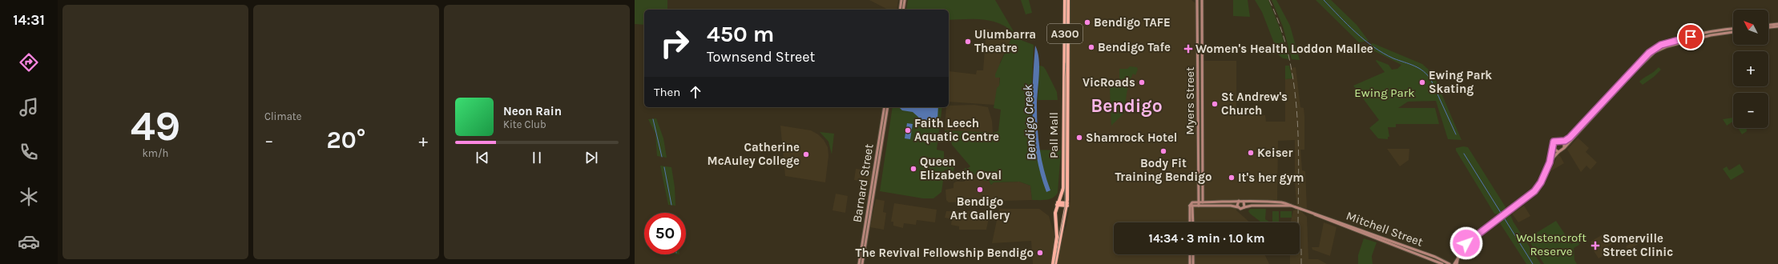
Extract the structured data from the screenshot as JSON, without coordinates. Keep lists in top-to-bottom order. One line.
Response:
{"streets":{"highway":["A300","Pall Mall"],"main road":["Myers Street","Barnard Street","Mitchell Street"]},"crossings":[["A300","Pall Mall"]],"districts":["Bendigo"],"water":["Bendigo Creek"],"parks":["Ewing Park","Wolstencroft Reserve"],"places":{"other":["Bendigo TAFE","Ulumbarra Theatre","Bendigo Tafe","VicRoads","Ewing Park Skating","St Andrew's Church","Faith Leech Aquatic Centre","Shamrock Hotel","Body Fit Training Bendigo","Keiser","Catherine McAuley College","Queen Elizabeth Oval","It's her gym","Bendigo Art Gallery","The Revival Fellowship Bendigo"],"health":["Women's Health Loddon Mallee","Somerville Street Clinic"]},"north":"top left","page":{"tabs":"14:31","tile":[["49","km/h"],"Climate"],"map_buttons":["+","−"],"turn":["450 m","Townsend Street"],"then":"Then","song":["Neon Rain","Kite Club"],"heat":["−","20°","+"],"limit":"50","trip":"14:34 · 3 min · 1.0 km"}}
